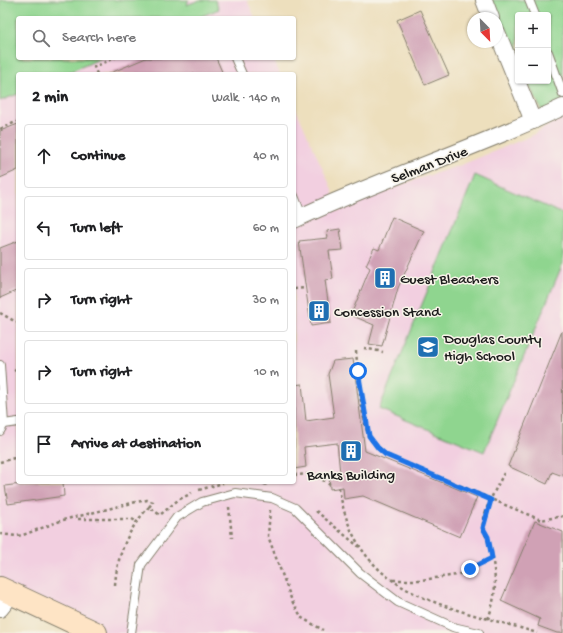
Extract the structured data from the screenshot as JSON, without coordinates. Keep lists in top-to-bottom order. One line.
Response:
{"streets":{"street":["Selman Drive"]},"places":{"building":["Guest Bleachers","Concession Stand","Banks Building"],"school or university":["Douglas County High School"]},"north":"bottom right","page":{"map_buttons":["+","−"],"search":"Search here","heading":["2 min","Walk · 140 m"],"list":[["Continue","40 m"],["Turn left","60 m"],["Turn right","30 m"],["Turn right","10 m"],"Arrive at destination"]}}
